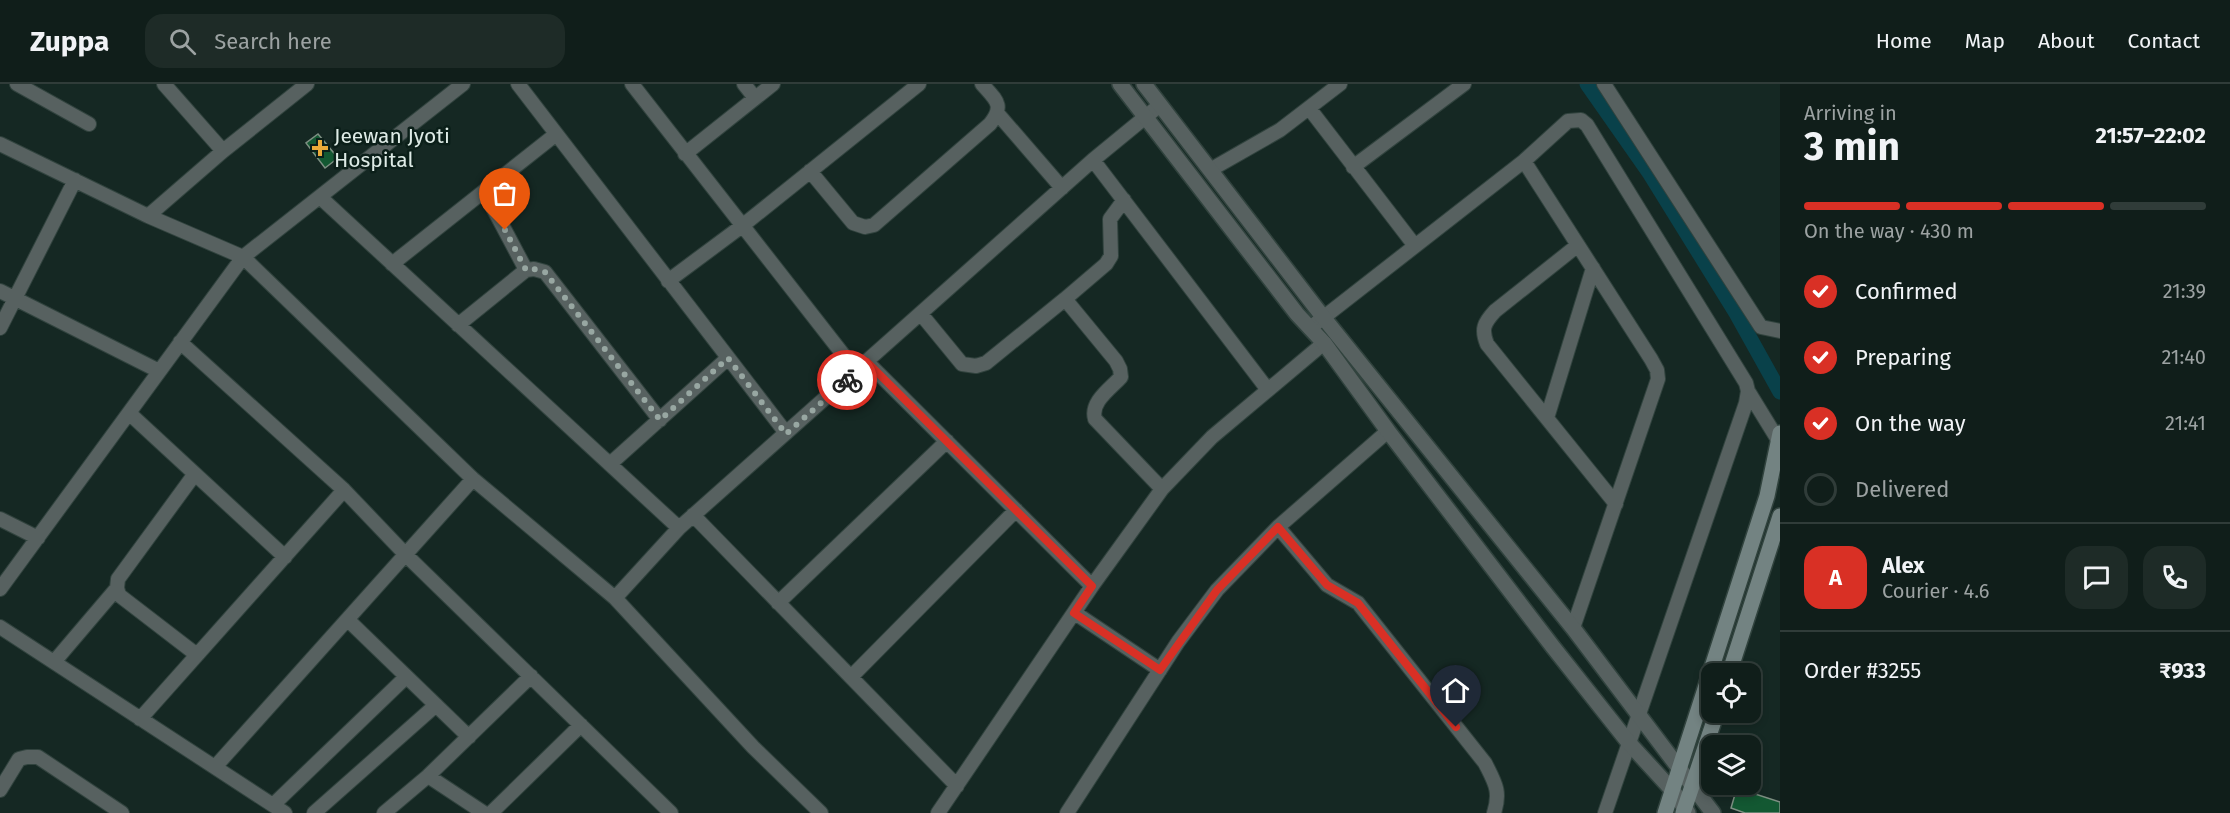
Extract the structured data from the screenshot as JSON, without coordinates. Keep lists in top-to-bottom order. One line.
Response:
{"places":{"health":["Jeewan Jyoti Hospital"]},"page":{"header":"Zuppa","search":"Search here","nav":["Home","Map","About","Contact"],"heading":["3 min","Arriving in","21:57–22:02"],"panel":["Alex","Courier · 4.6","Order #3255","₹933"],"bar":"On the way · 430 m","list":[["Confirmed","21:39"],["Preparing","21:40"],["On the way","21:41"],"Delivered"],"round":"A"}}
